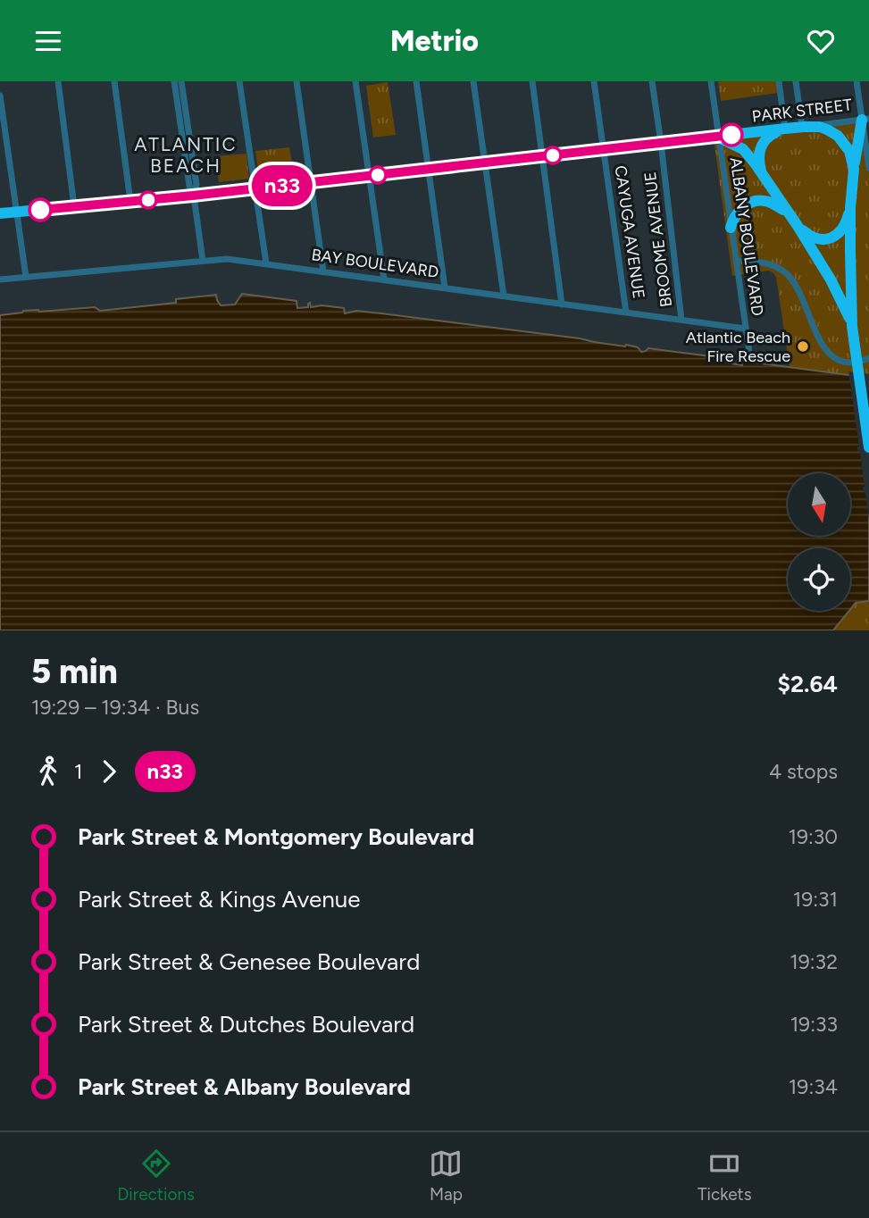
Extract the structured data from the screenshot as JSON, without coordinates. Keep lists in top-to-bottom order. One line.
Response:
{"streets":{"highway":["PARK STREET"],"street":["CAYUGA AVENUE","ALBANY BOULEVARD","BROOME AVENUE","BAY BOULEVARD"]},"crossings":[["PARK STREET","CAYUGA AVENUE"],["PARK STREET","ALBANY BOULEVARD"],["PARK STREET","BROOME AVENUE"],["CAYUGA AVENUE","BAY BOULEVARD"],["ALBANY BOULEVARD","BAY BOULEVARD"],["BROOME AVENUE","BAY BOULEVARD"]],"districts":["ATLANTIC BEACH"],"places":["Atlantic Beach Fire Rescue"],"lines":["bus line n33"],"north":"bottom","page":{"header":"Metrio","on_map":"n33","heading":["5 min","19:29 – 19:34 · Bus","$2.64"],"legs":["1","n33","4 stops"],"list":[{"name":"Park Street & Montgomery Boulevard","value":"19:30"},{"name":"Park Street & Kings Avenue","value":"19:31"},{"name":"Park Street & Genesee Boulevard","value":"19:32"},{"name":"Park Street & Dutches Boulevard","value":"19:33"},{"name":"Park Street & Albany Boulevard","value":"19:34"}],"tabs":["Directions","Map","Tickets"]}}
